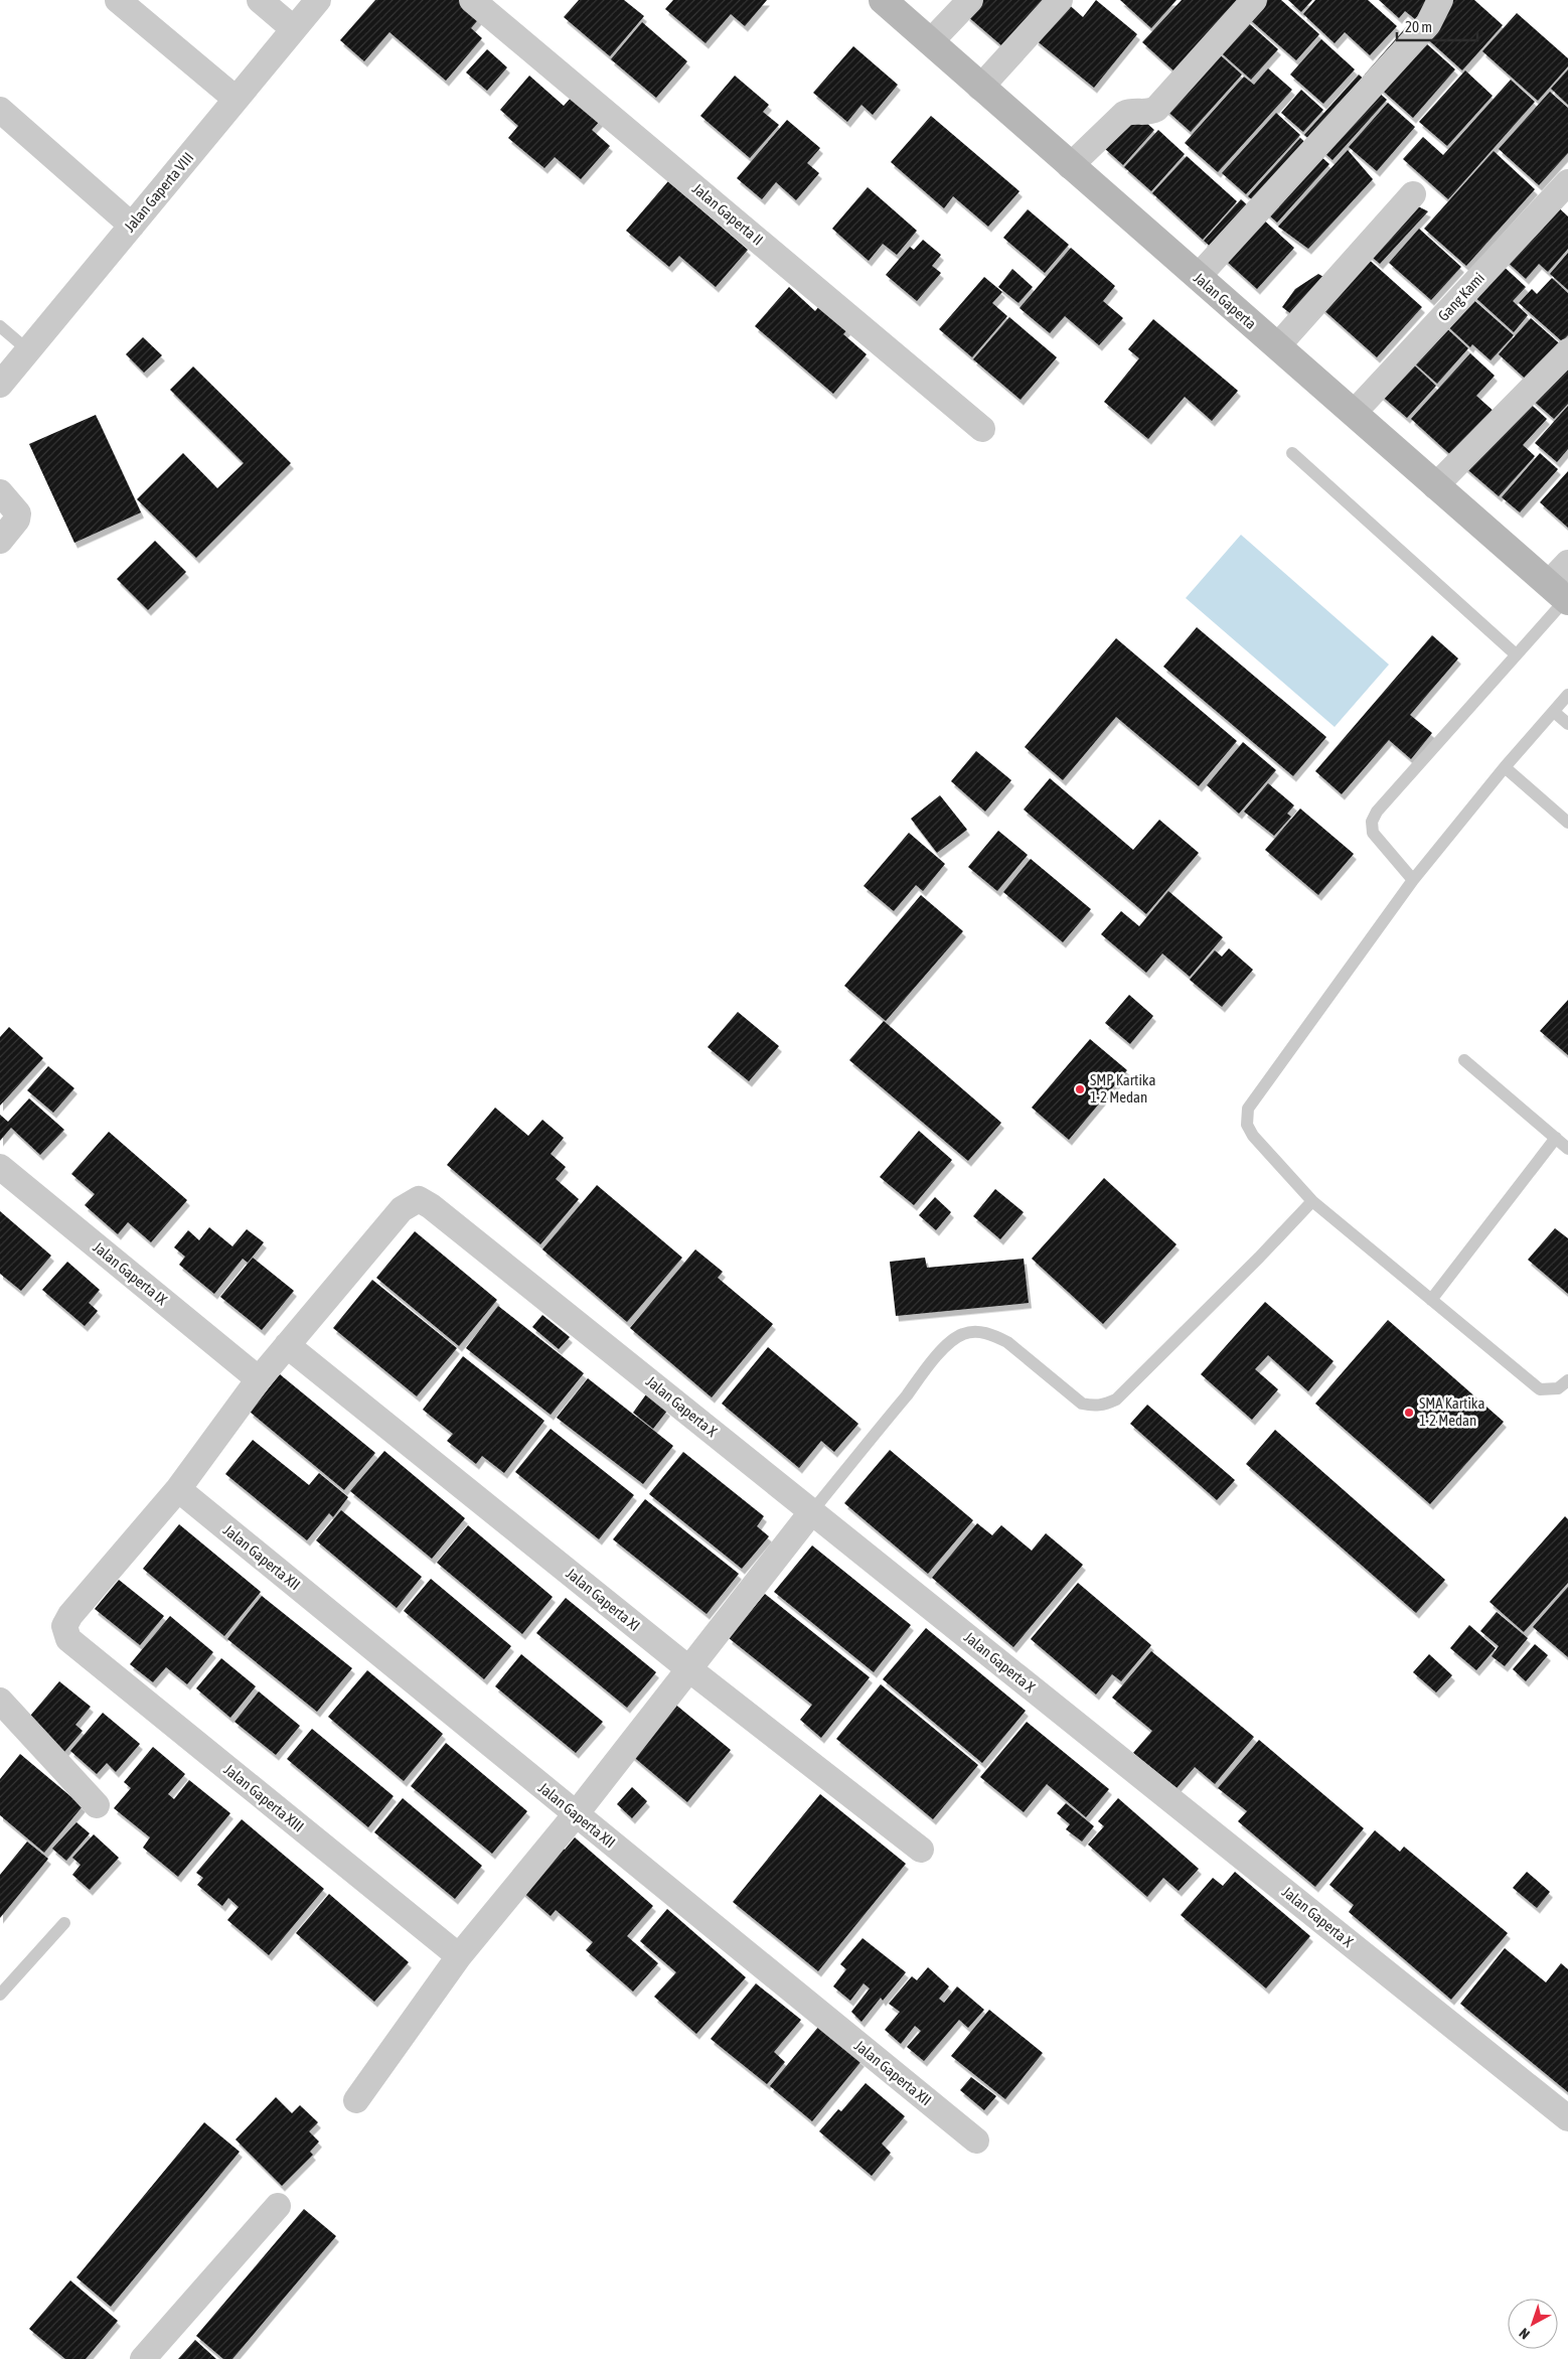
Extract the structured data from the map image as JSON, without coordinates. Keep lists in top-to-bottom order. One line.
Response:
{"streets":{"street":["Jalan Gaperta VIII","Jalan Gaperta II","Gang Kami","Jalan Gaperta","Jalan Gaperta IX","Jalan Gaperta X","Jalan Gaperta XII","Jalan Gaperta XI","Jalan Gaperta XIII"]},"crossings":[["Gang Kami","Jalan Gaperta"],["Jalan Gaperta X","Jalan Gaperta XI"],["Jalan Gaperta XII","Jalan Gaperta XIII"]],"places":["SMP Kartika 1-2 Medan","SMA Kartika 1-2 Medan"],"scale_bar":"20 m","north":"bottom left"}
